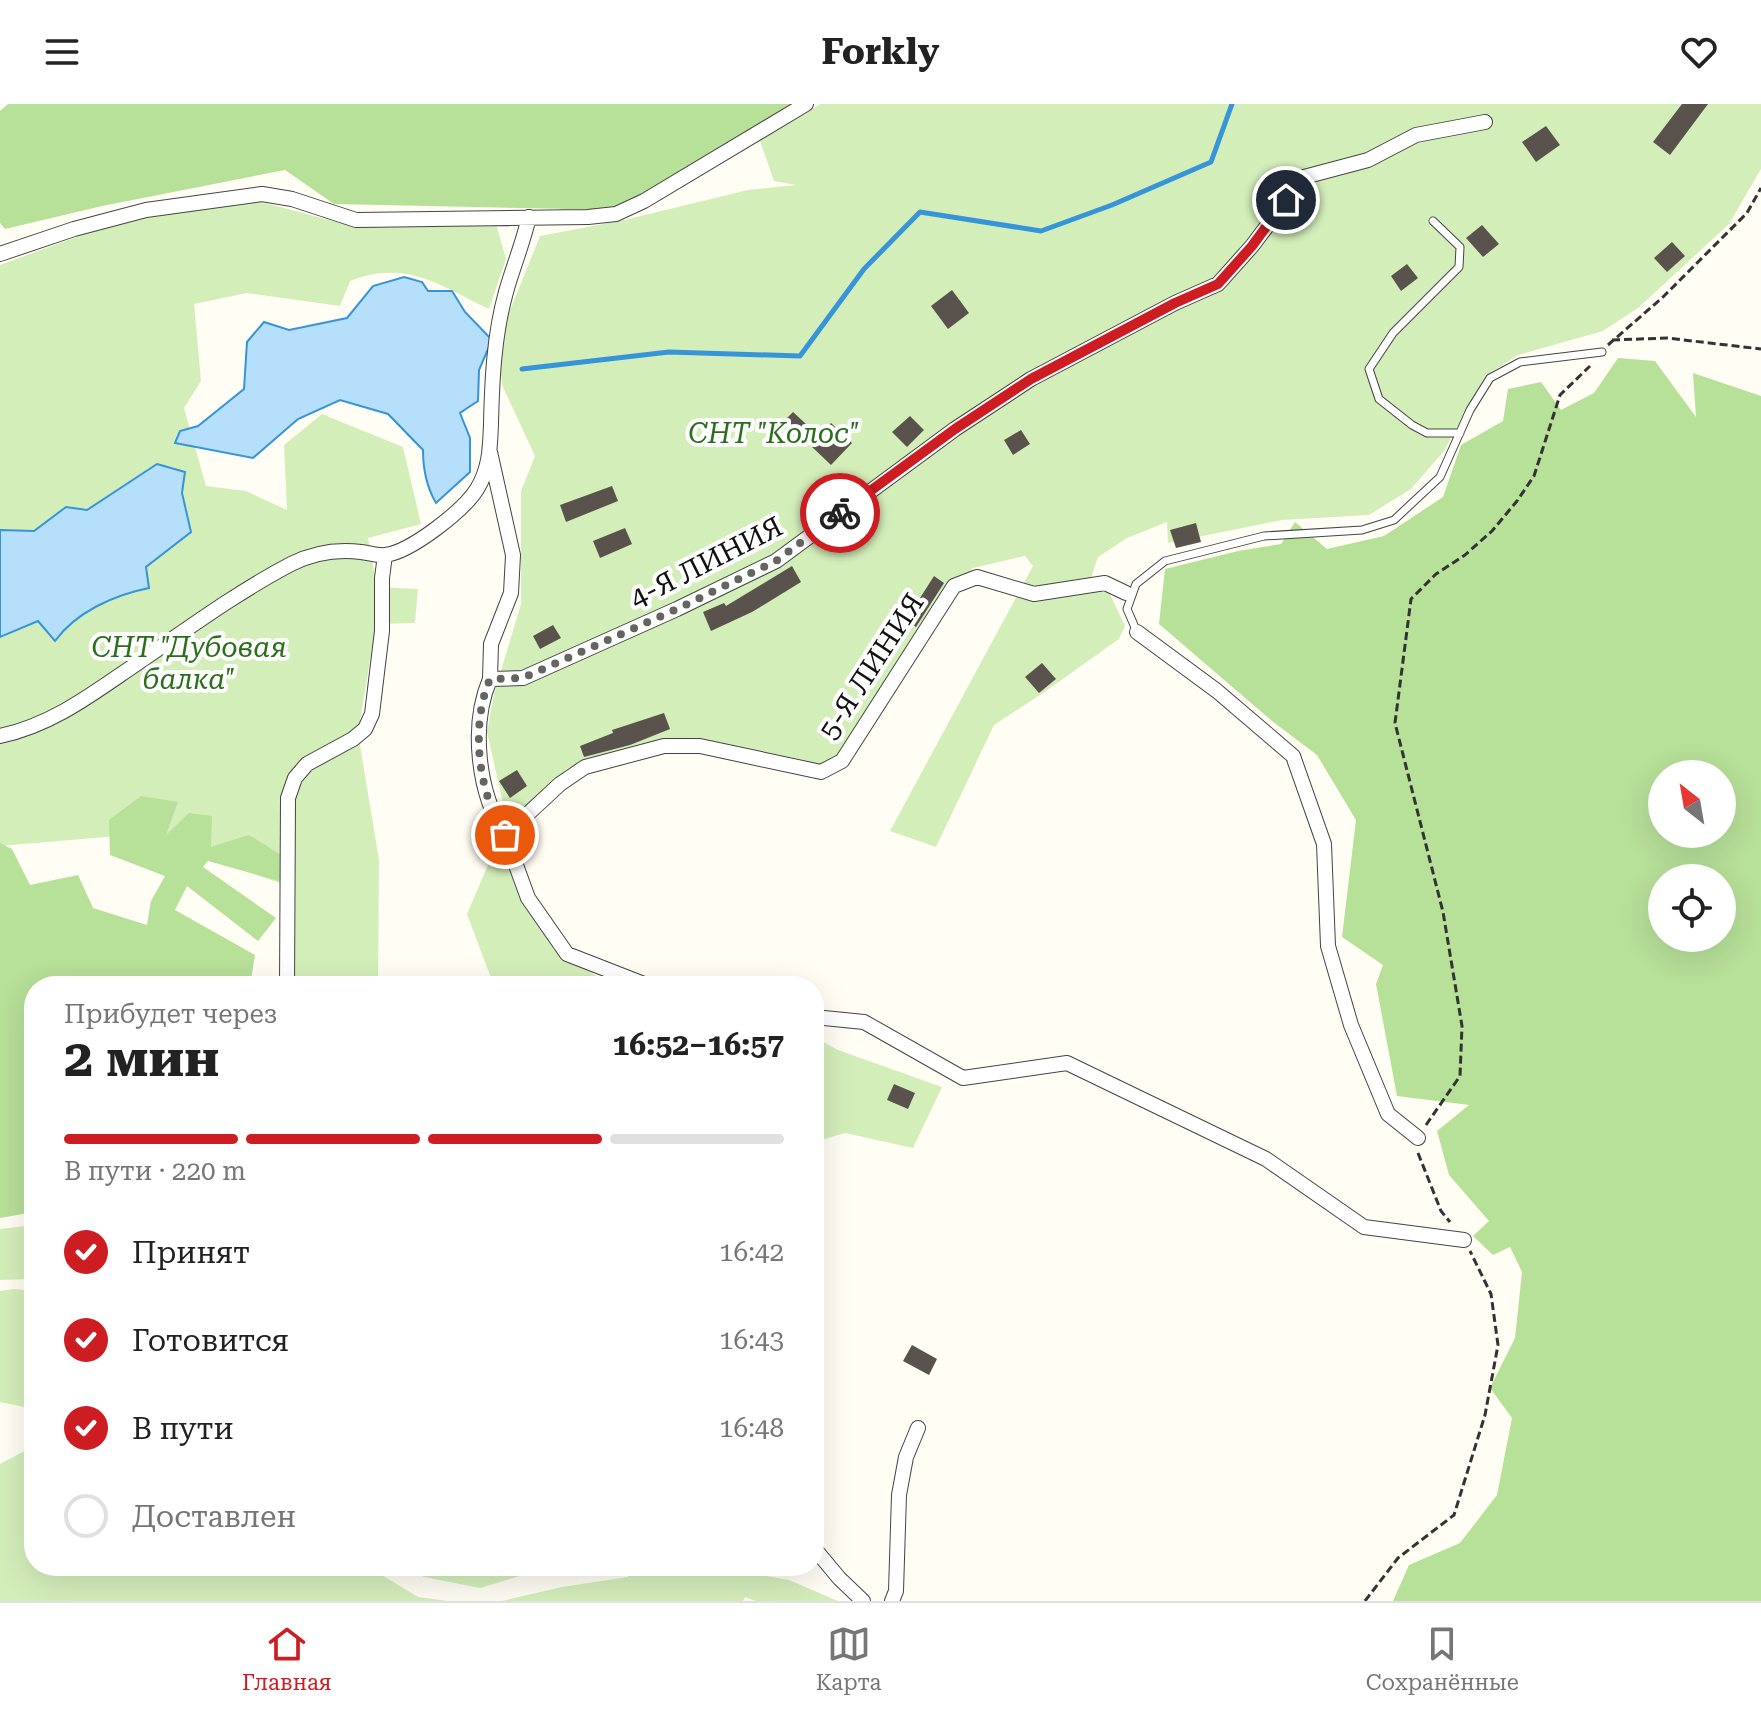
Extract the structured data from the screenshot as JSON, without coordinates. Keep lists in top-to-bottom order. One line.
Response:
{"streets":{"street":["4-Я ЛИНИЯ","5-Я ЛИНИЯ"]},"parks":["СНТ \"Колос\"","СНТ \"Дубовая балка\""],"north":"top left","page":{"header":"Forkly","heading":["2 мин","Прибудет через","16:52–16:57"],"bar":"В пути · 220 m","list":[["Принят","16:42"],["Готовится","16:43"],["В пути","16:48"],"Доставлен"],"tabs":["Главная","Карта","Сохранённые"]}}
